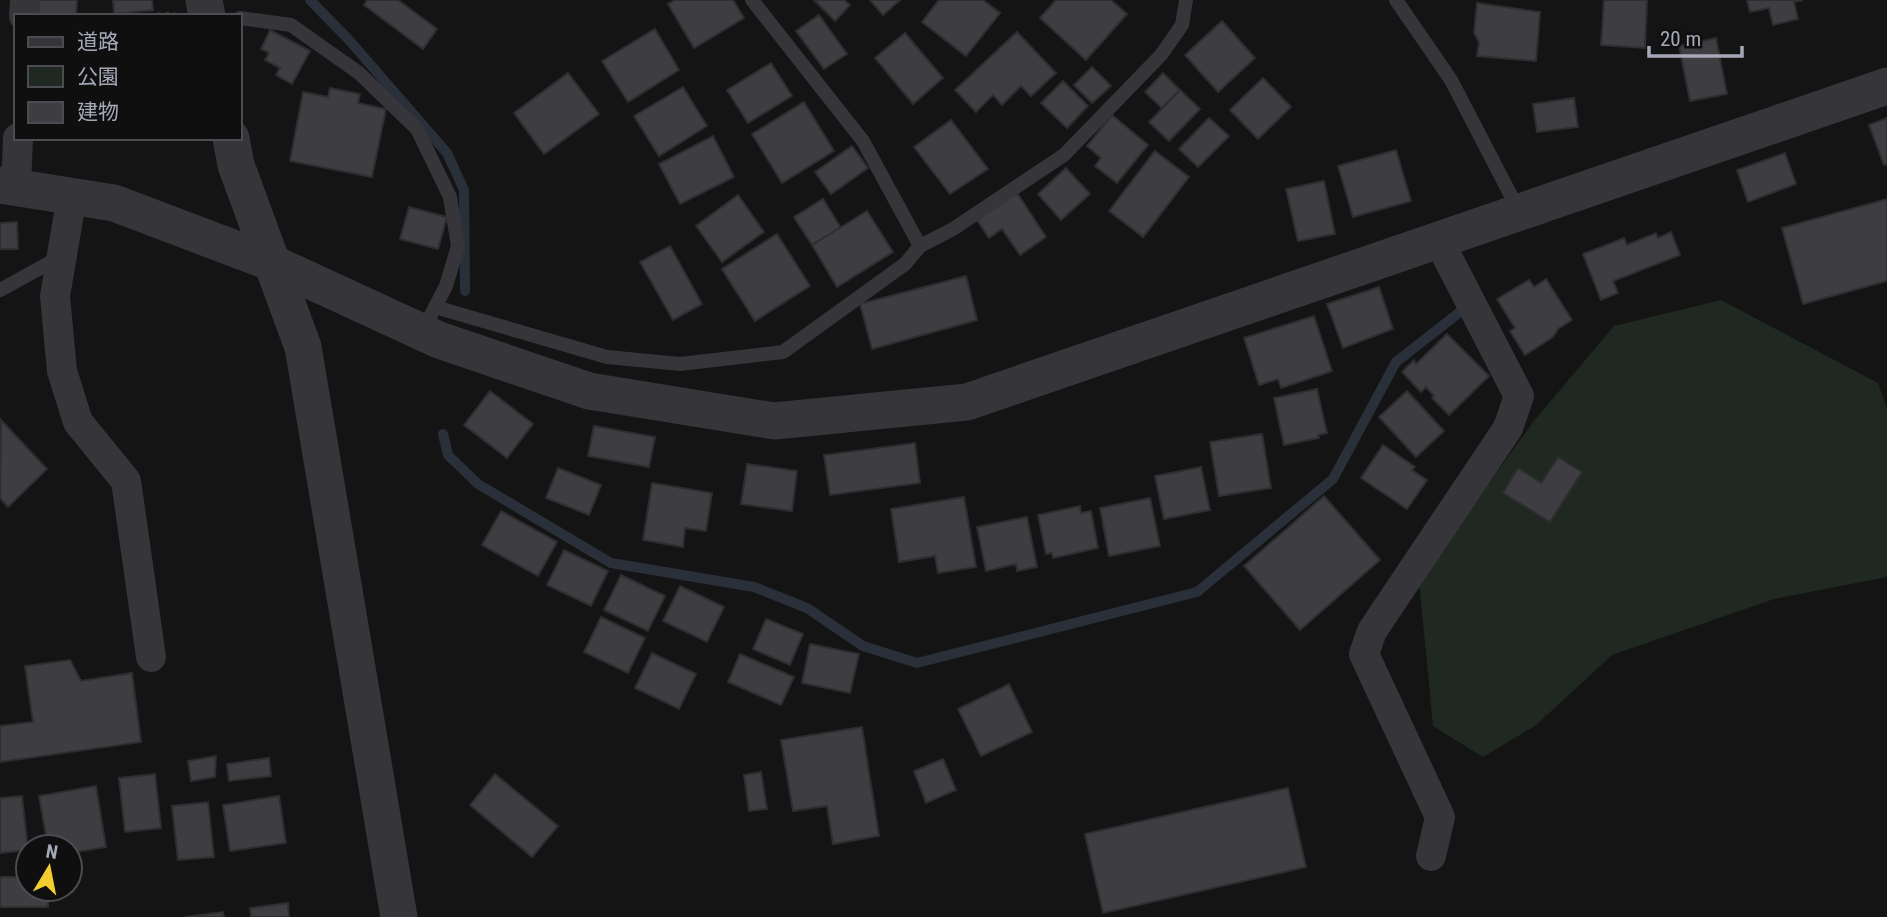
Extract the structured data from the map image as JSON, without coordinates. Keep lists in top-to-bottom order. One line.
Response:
{"legend":["道路","公園","建物"],"scale_bar":"20 m","north":"top"}
